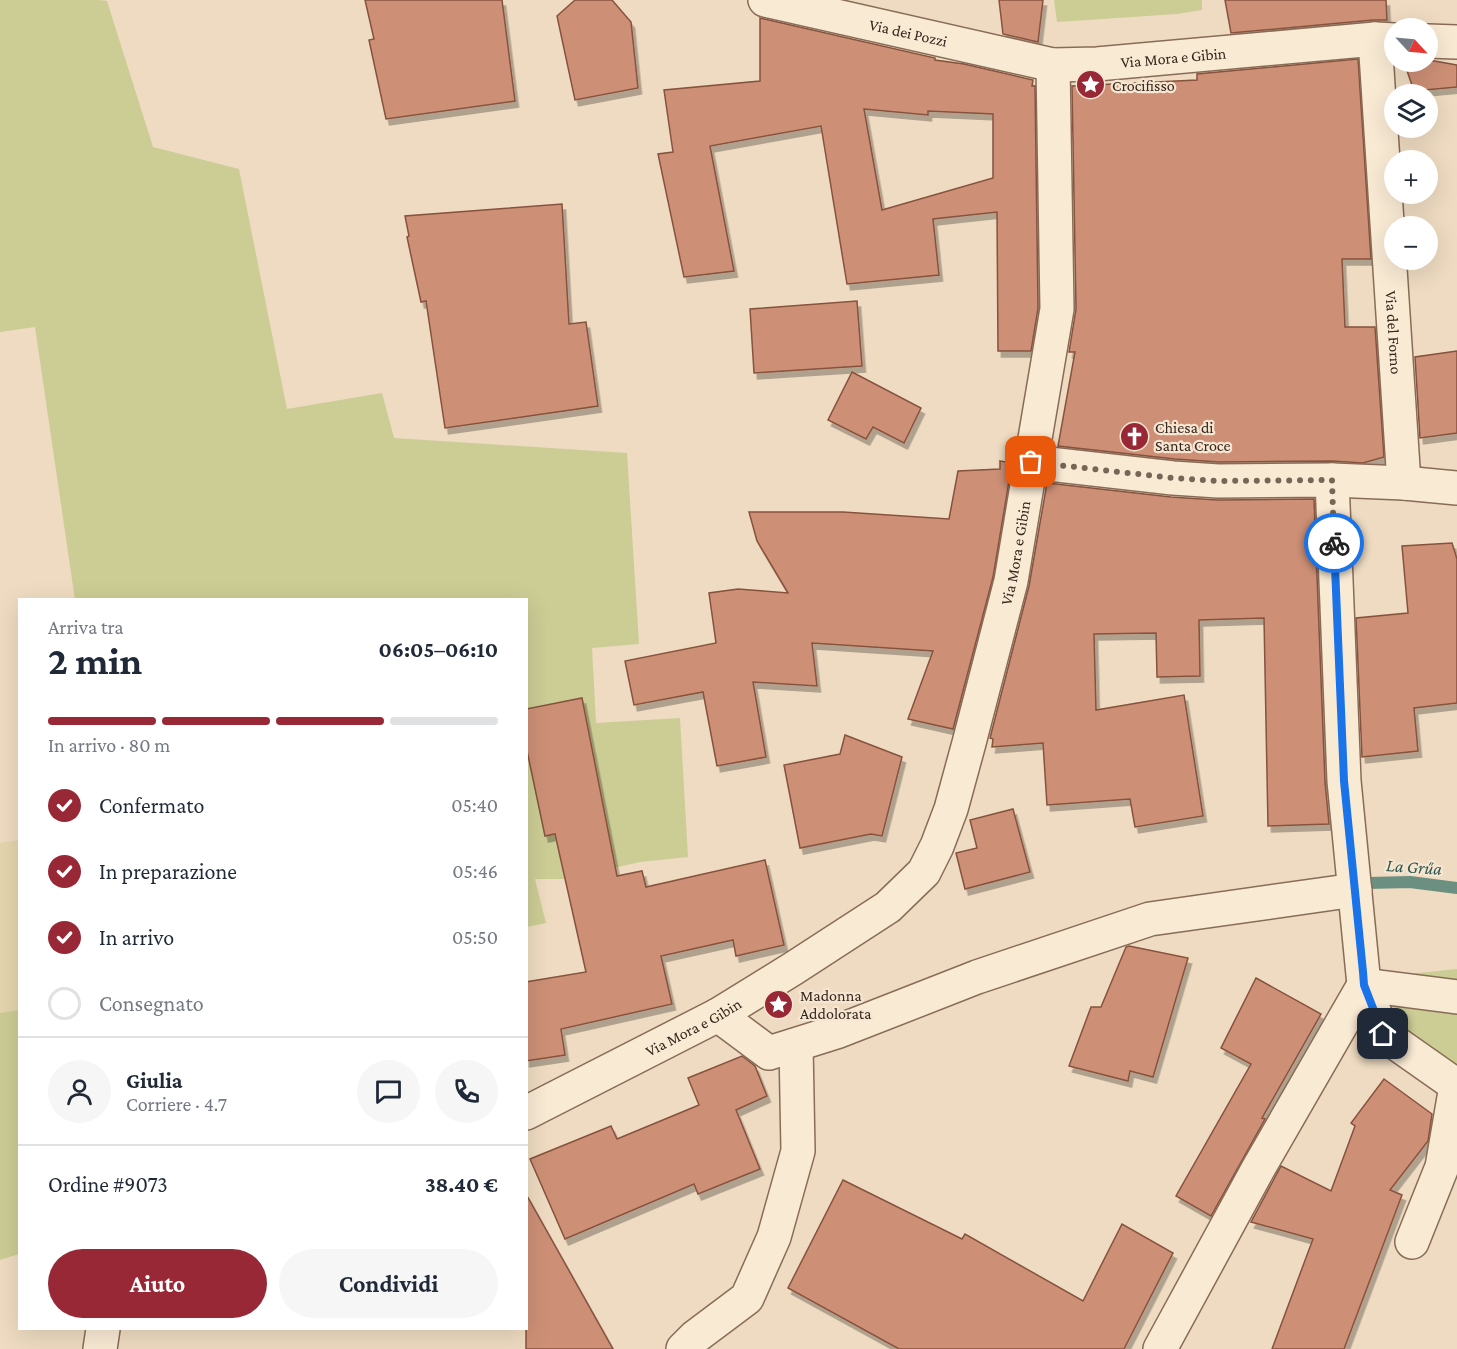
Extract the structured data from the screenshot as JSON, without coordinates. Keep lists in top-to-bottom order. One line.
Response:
{"streets":{"street":["Via dei Pozzi","Via Mora e Gibin","Via del Forno"]},"crossings":[["Via dei Pozzi","Via Mora e Gibin"]],"water":["La Grűa"],"places":{"place":["Crocifisso","Madonna Addolorata"],"church":["Chiesa di Santa Croce"]},"north":"bottom right","page":{"map_buttons":["+","−"],"heading":["2 min","Arriva tra","06:05–06:10"],"panel":["Giulia","Corriere · 4.7","Ordine #9073","38.40 €"],"bar":"In arrivo · 80 m","list":[["Confermato","05:40"],["In preparazione","05:46"],["In arrivo","05:50"],"Consegnato"],"buttons":["Aiuto","Condividi"]}}
